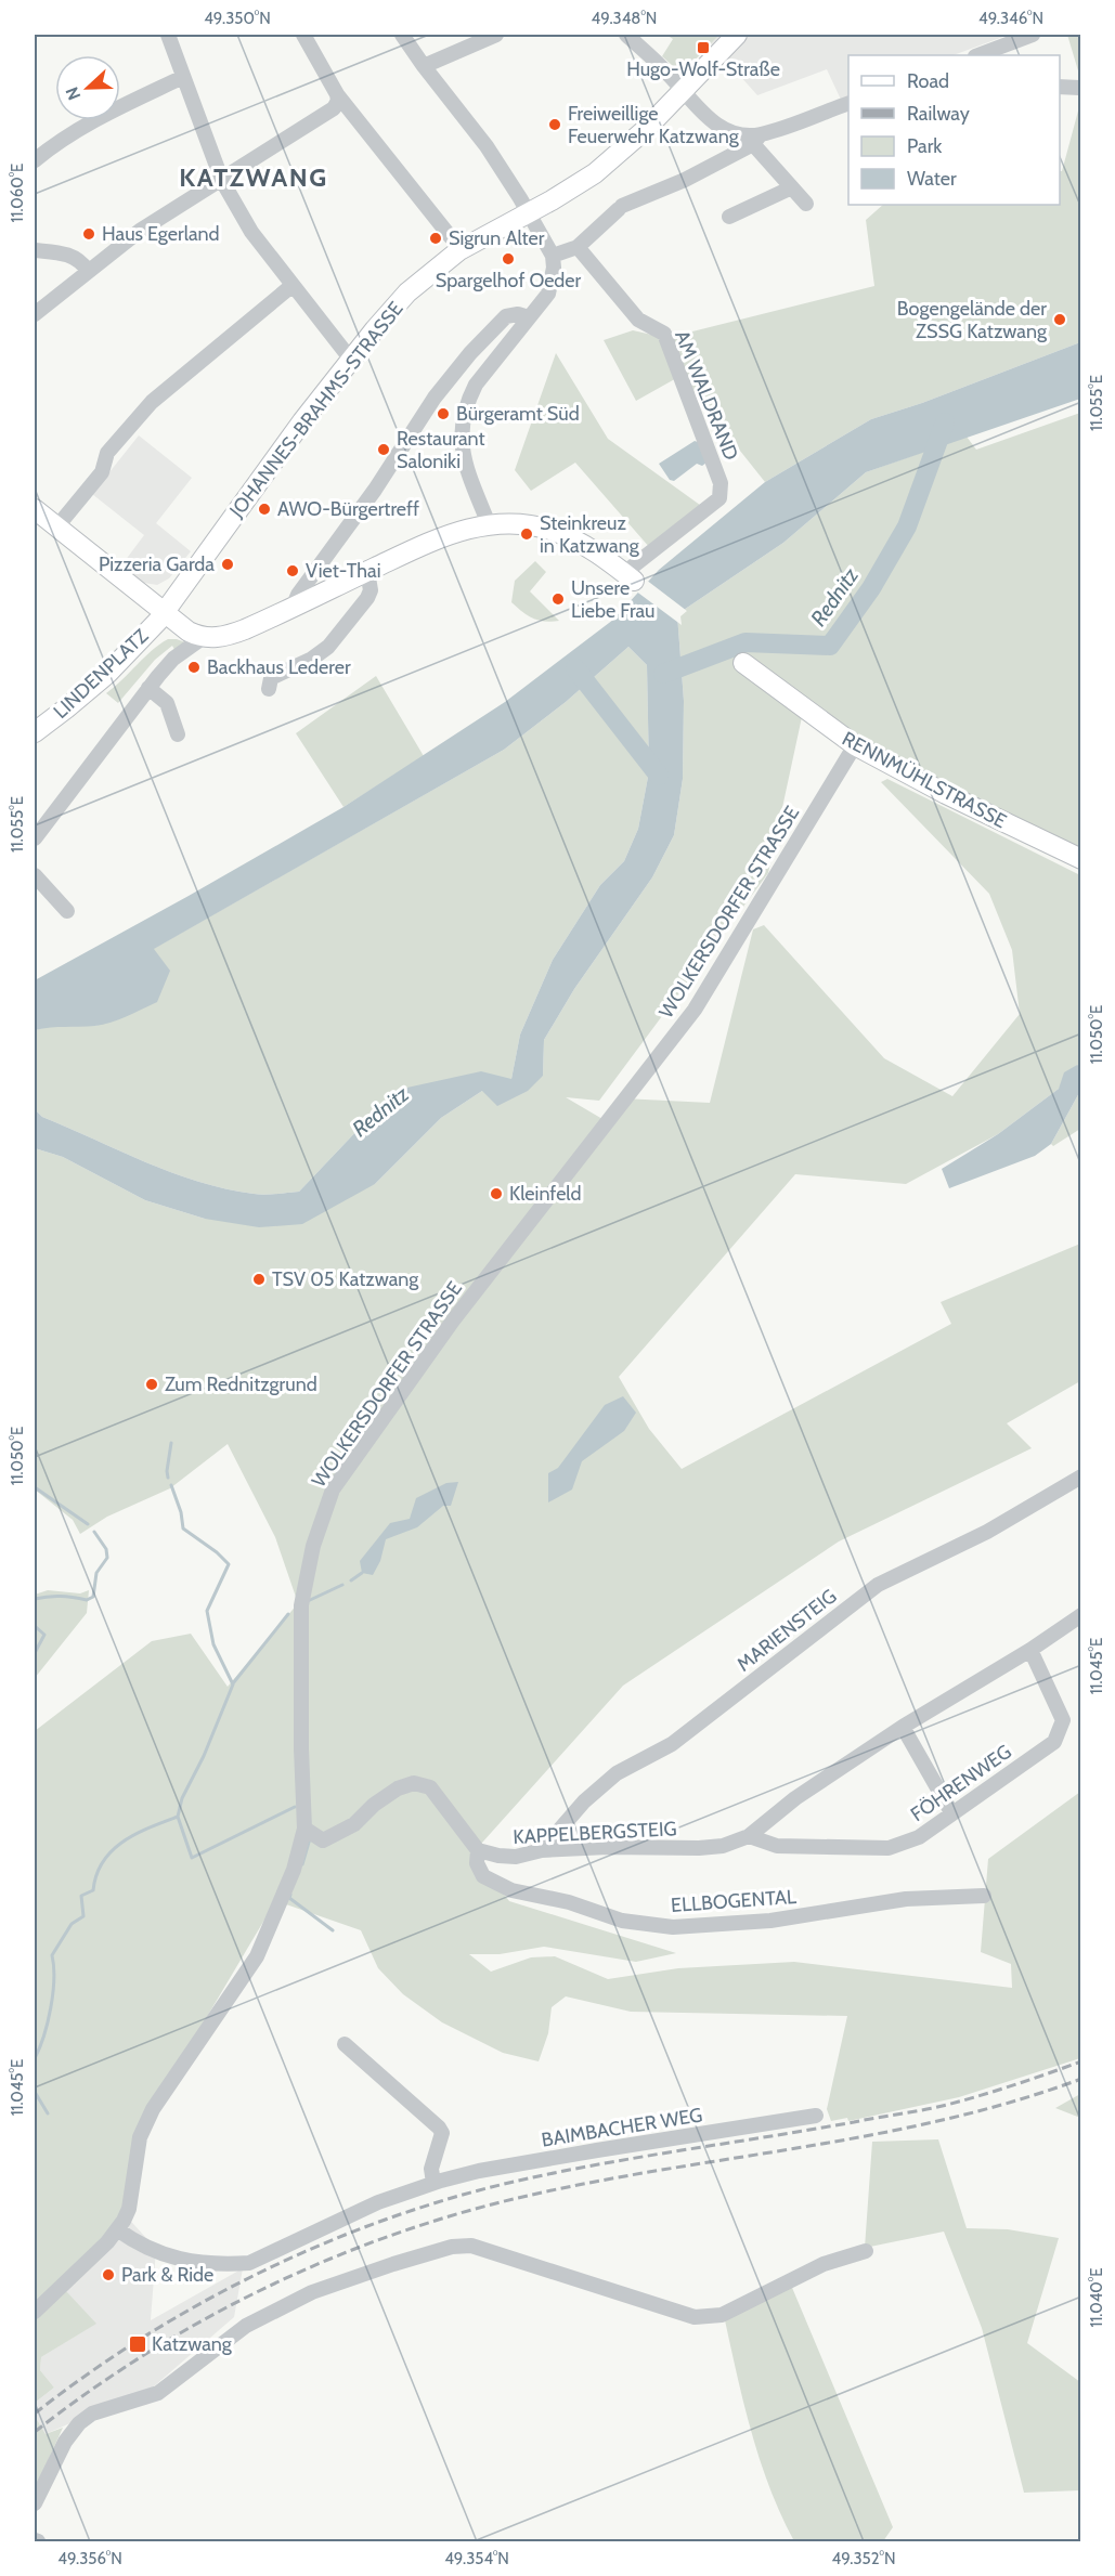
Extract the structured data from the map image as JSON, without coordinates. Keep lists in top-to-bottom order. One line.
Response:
{"streets":{"main road":["JOHANNES-BRAHMS-STRASSE","LINDENPLATZ","RENNMÜHLSTRASSE"],"street":["AM WALDRAND","WOLKERSDORFER STRASSE","MARIENSTEIG","FÖHRENWEG","KAPPELBERGSTEIG","ELLBOGENTAL","BAIMBACHER WEG"]},"crossings":[["JOHANNES-BRAHMS-STRASSE","LINDENPLATZ"],["RENNMÜHLSTRASSE","WOLKERSDORFER STRASSE"],["WOLKERSDORFER STRASSE","BAIMBACHER WEG"],["MARIENSTEIG","KAPPELBERGSTEIG"],["FÖHRENWEG","KAPPELBERGSTEIG"],["KAPPELBERGSTEIG","ELLBOGENTAL"]],"districts":["KATZWANG"],"water":["Rednitz"],"places":{"transit":["Hugo-Wolf-Straße","Katzwang"],"other":["Freiweillige Feuerwehr Katzwang","Haus Egerland","Sigrun Alter","Spargelhof Oeder","Bogengelände der ZSSG Katzwang","Bürgeramt Süd","Restaurant Saloniki","AWO-Bürgertreff","Steinkreuz in Katzwang","Pizzeria Garda","Viet-Thai","Unsere Liebe Frau","Backhaus Lederer","Kleinfeld","TSV 05 Katzwang","Zum Rednitzgrund","Park & Ride"]},"legend":["Road","Railway","Park","Water"],"north":"left","coordinates":["49.350°N","49.348°N","49.346°N","11.060°E","11.055°E","11.050°E","11.045°E","11.040°E","49.356°N","49.354°N","49.352°N"]}
